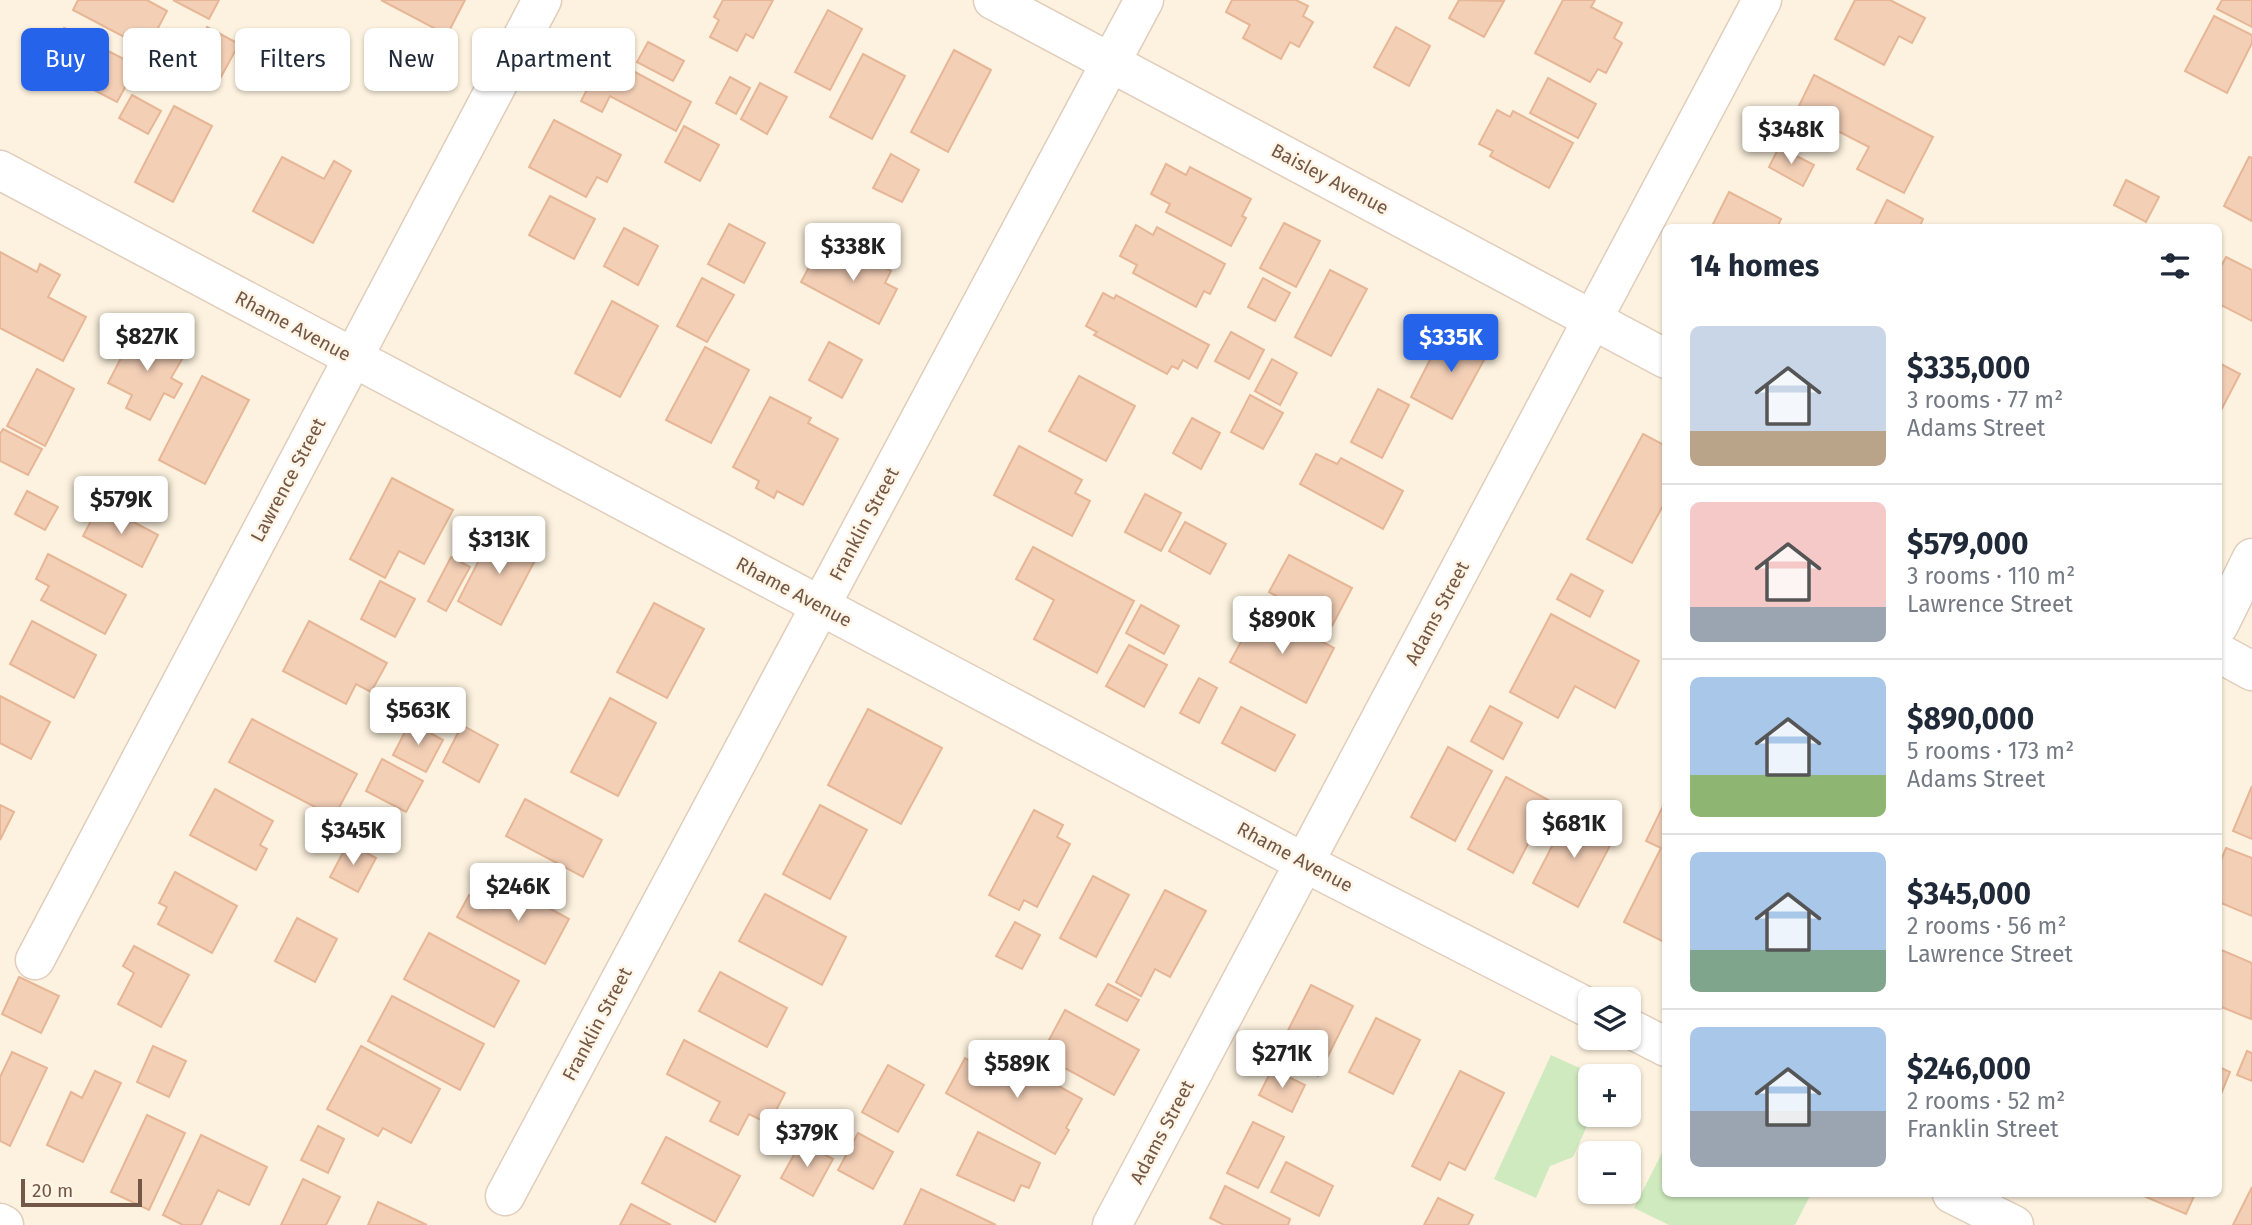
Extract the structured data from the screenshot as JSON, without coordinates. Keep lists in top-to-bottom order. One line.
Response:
{"streets":{"street":["Baisley Avenue","Rhame Avenue","Lawrence Street","Franklin Street","Adams Street"]},"crossings":[["Baisley Avenue","Franklin Street"],["Baisley Avenue","Adams Street"],["Rhame Avenue","Lawrence Street"],["Rhame Avenue","Franklin Street"],["Rhame Avenue","Adams Street"]],"scale_bar":"20 m","page":{"chip":["Buy","Rent","Filters","New","Apartment"],"price":["$348K","$338K","$827K","$335K","$579K","$313K","$890K","$563K","$681K","$345K","$246K","$271K","$589K","$379K"],"heading":"14 homes","list":[{"name":"$335,000","note":"3 rooms · 77 m² · Adams Street"},{"name":"$579,000","note":"3 rooms · 110 m² · Lawrence Street"},{"name":"$890,000","note":"5 rooms · 173 m² · Adams Street"},{"name":"$345,000","note":"2 rooms · 56 m² · Lawrence Street"},{"name":"$246,000","note":"2 rooms · 52 m² · Franklin Street"}],"map_buttons":["+","−"],"scale":"20 m"}}
